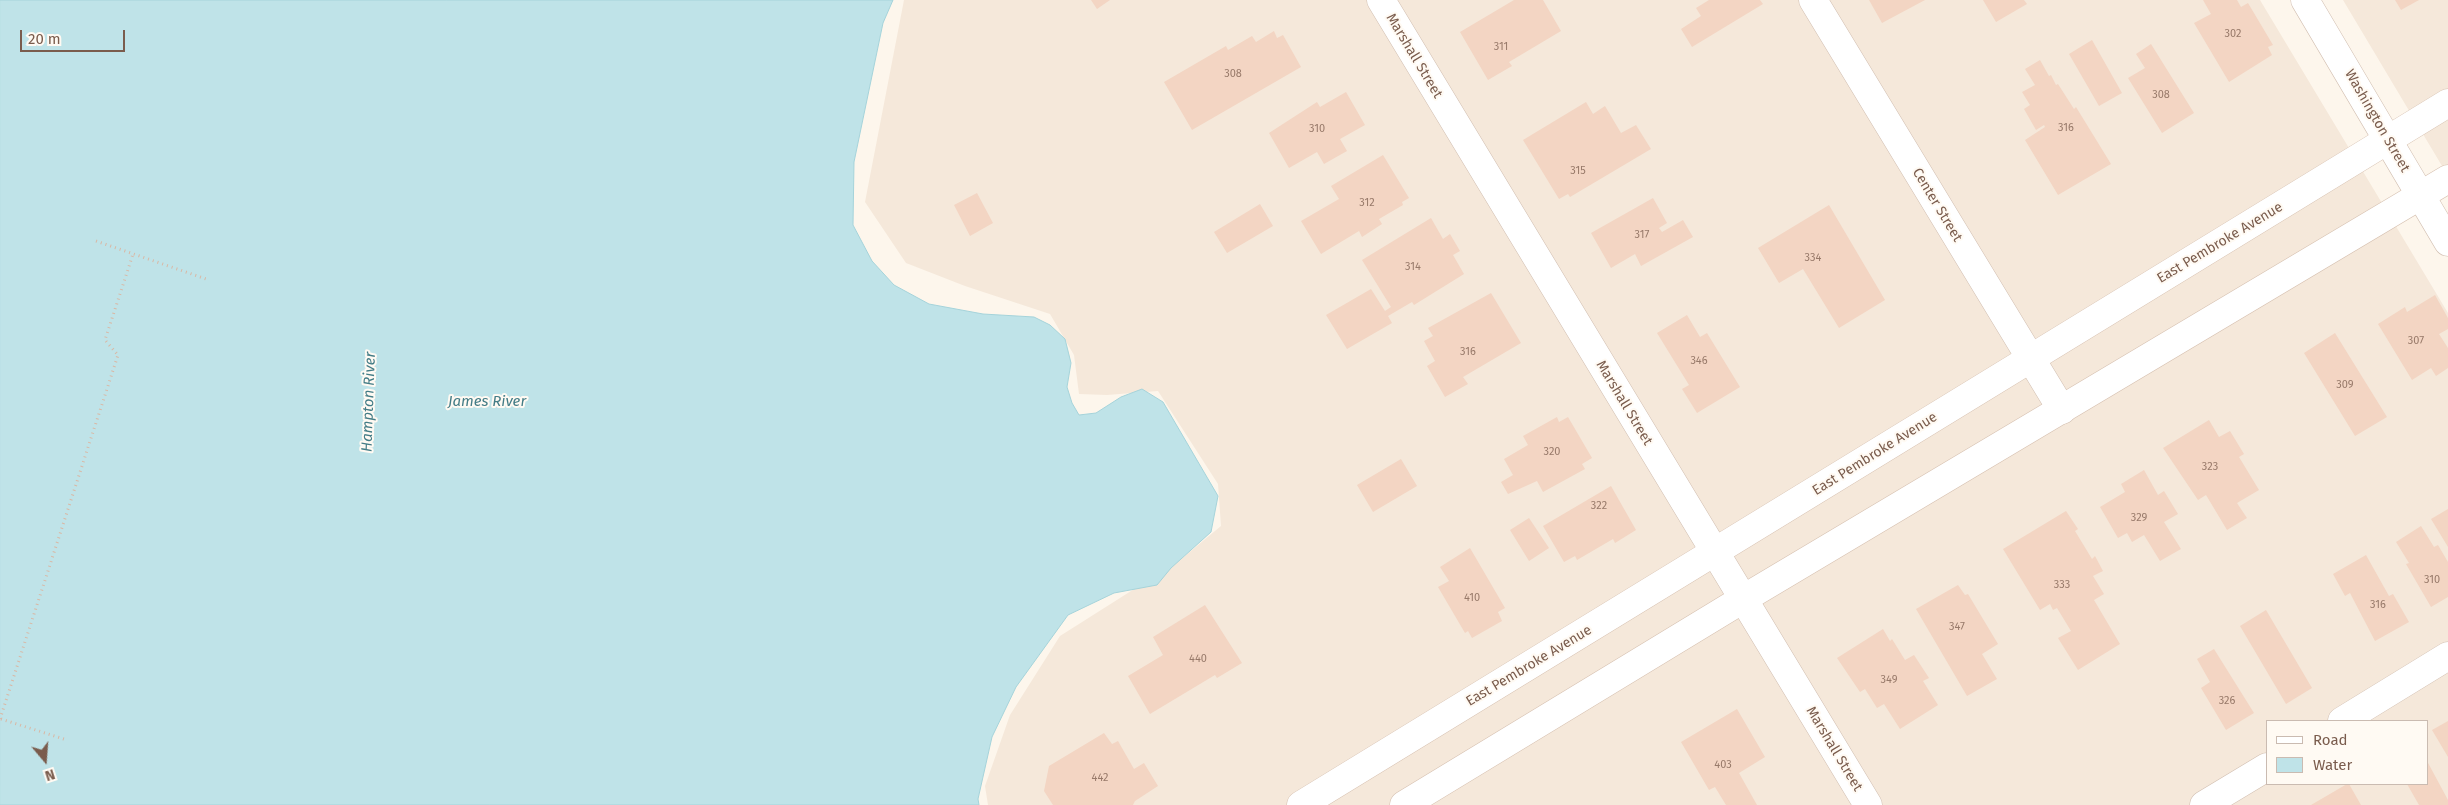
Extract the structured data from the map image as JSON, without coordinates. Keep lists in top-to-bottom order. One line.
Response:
{"streets":{"main road":["Marshall Street","Washington Street","Center Street","East Pembroke Avenue"]},"crossings":[["Marshall Street","East Pembroke Avenue"],["Washington Street","East Pembroke Avenue"],["Center Street","East Pembroke Avenue"]],"water":["Hampton River","James River"],"house_numbers":["302","311","308","308","316","310","315","312","317","334","314","307","316","346","309","320","323","322","329","310","333","410","316","347","440","349","326","403","442"],"legend":["Road","Water"],"scale_bar":"20 m","north":"bottom"}
